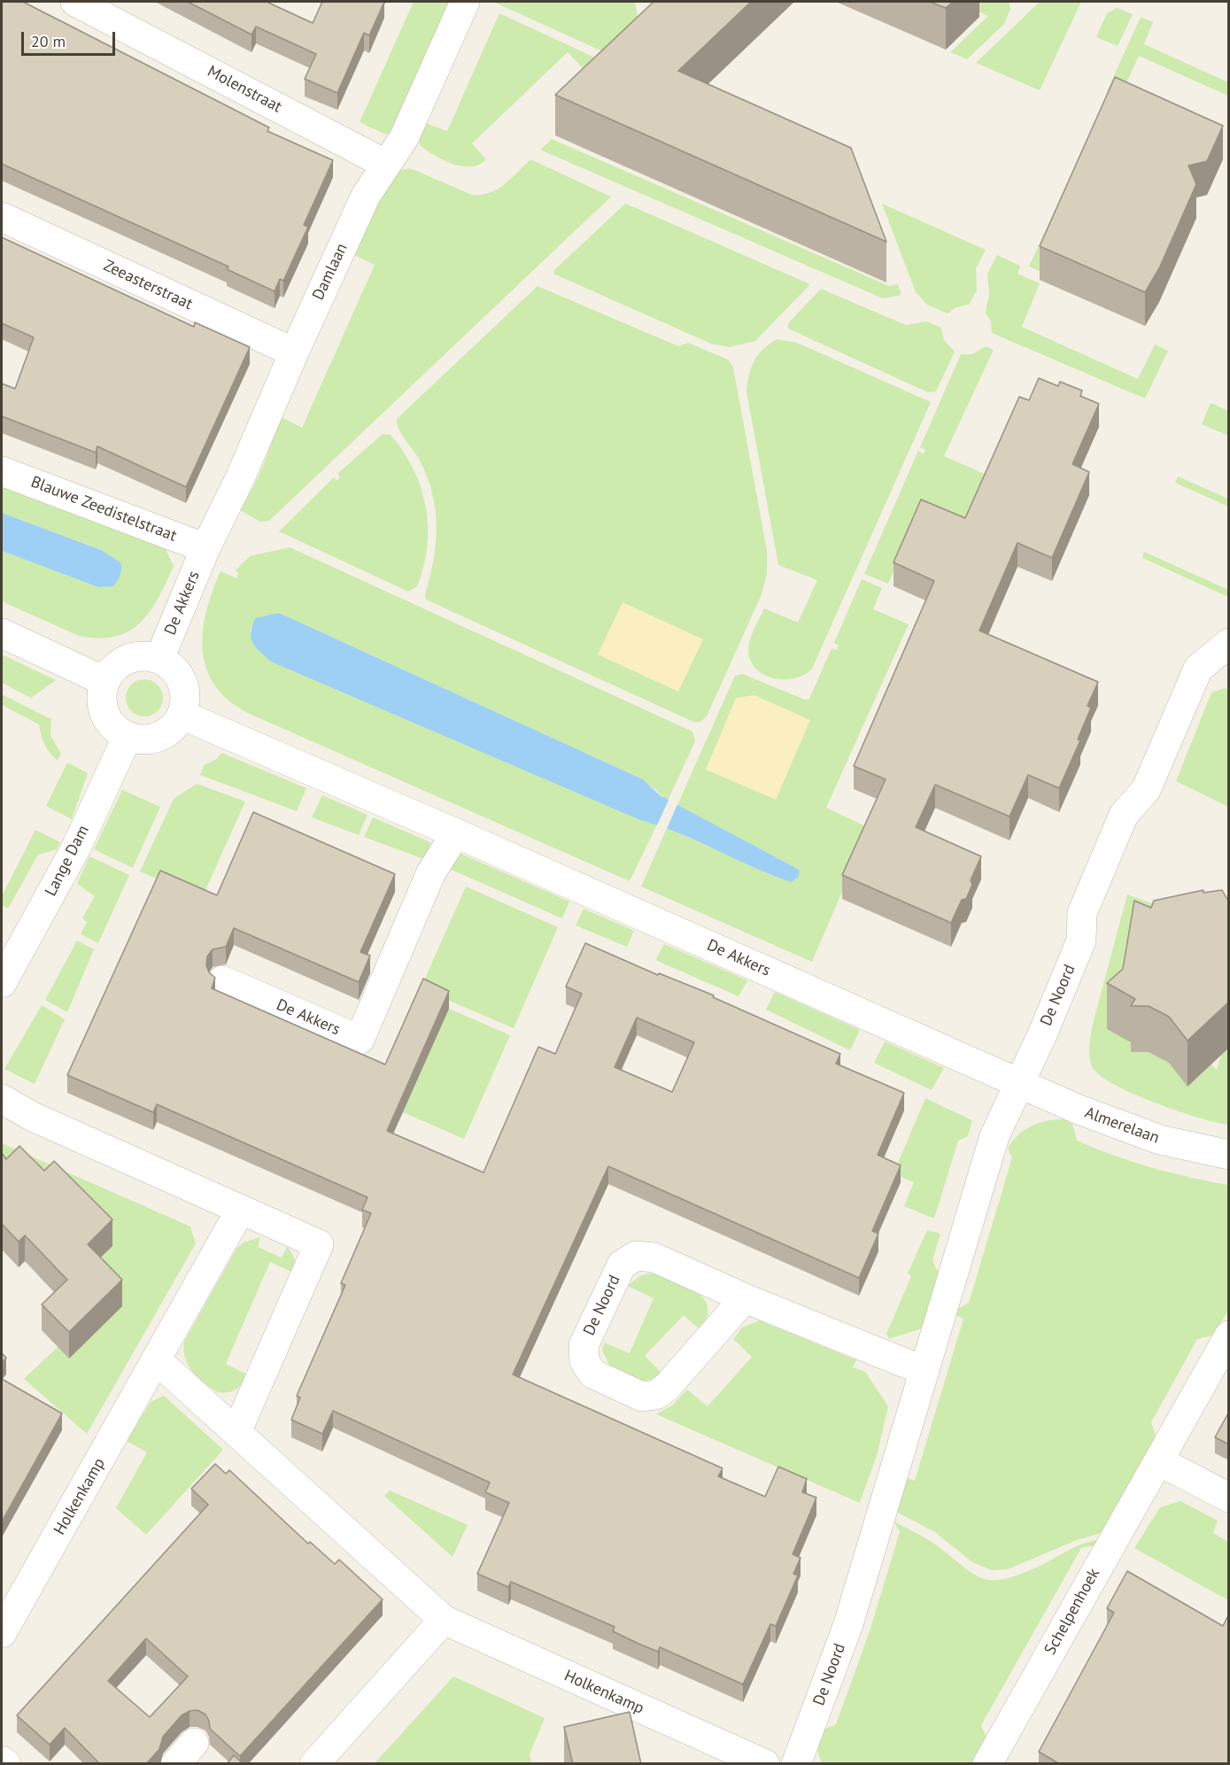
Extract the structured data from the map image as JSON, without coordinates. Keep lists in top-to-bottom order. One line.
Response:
{"streets":{"street":["Molenstraat","Damlaan","Zeeasterstraat","Blauwe Zeedistelstraat","De Akkers","Lange Dam","De Noord","Almerelaan","Holkenkamp","Schelpenhoek"]},"crossings":[["Molenstraat","Damlaan"],["Damlaan","Zeeasterstraat"],["Damlaan","Blauwe Zeedistelstraat"],["Damlaan","De Akkers"],["Blauwe Zeedistelstraat","De Akkers"],["De Akkers","Lange Dam"],["De Akkers","De Noord"],["De Akkers","Almerelaan"],["De Noord","Almerelaan"]],"scale_bar":"20 m"}
